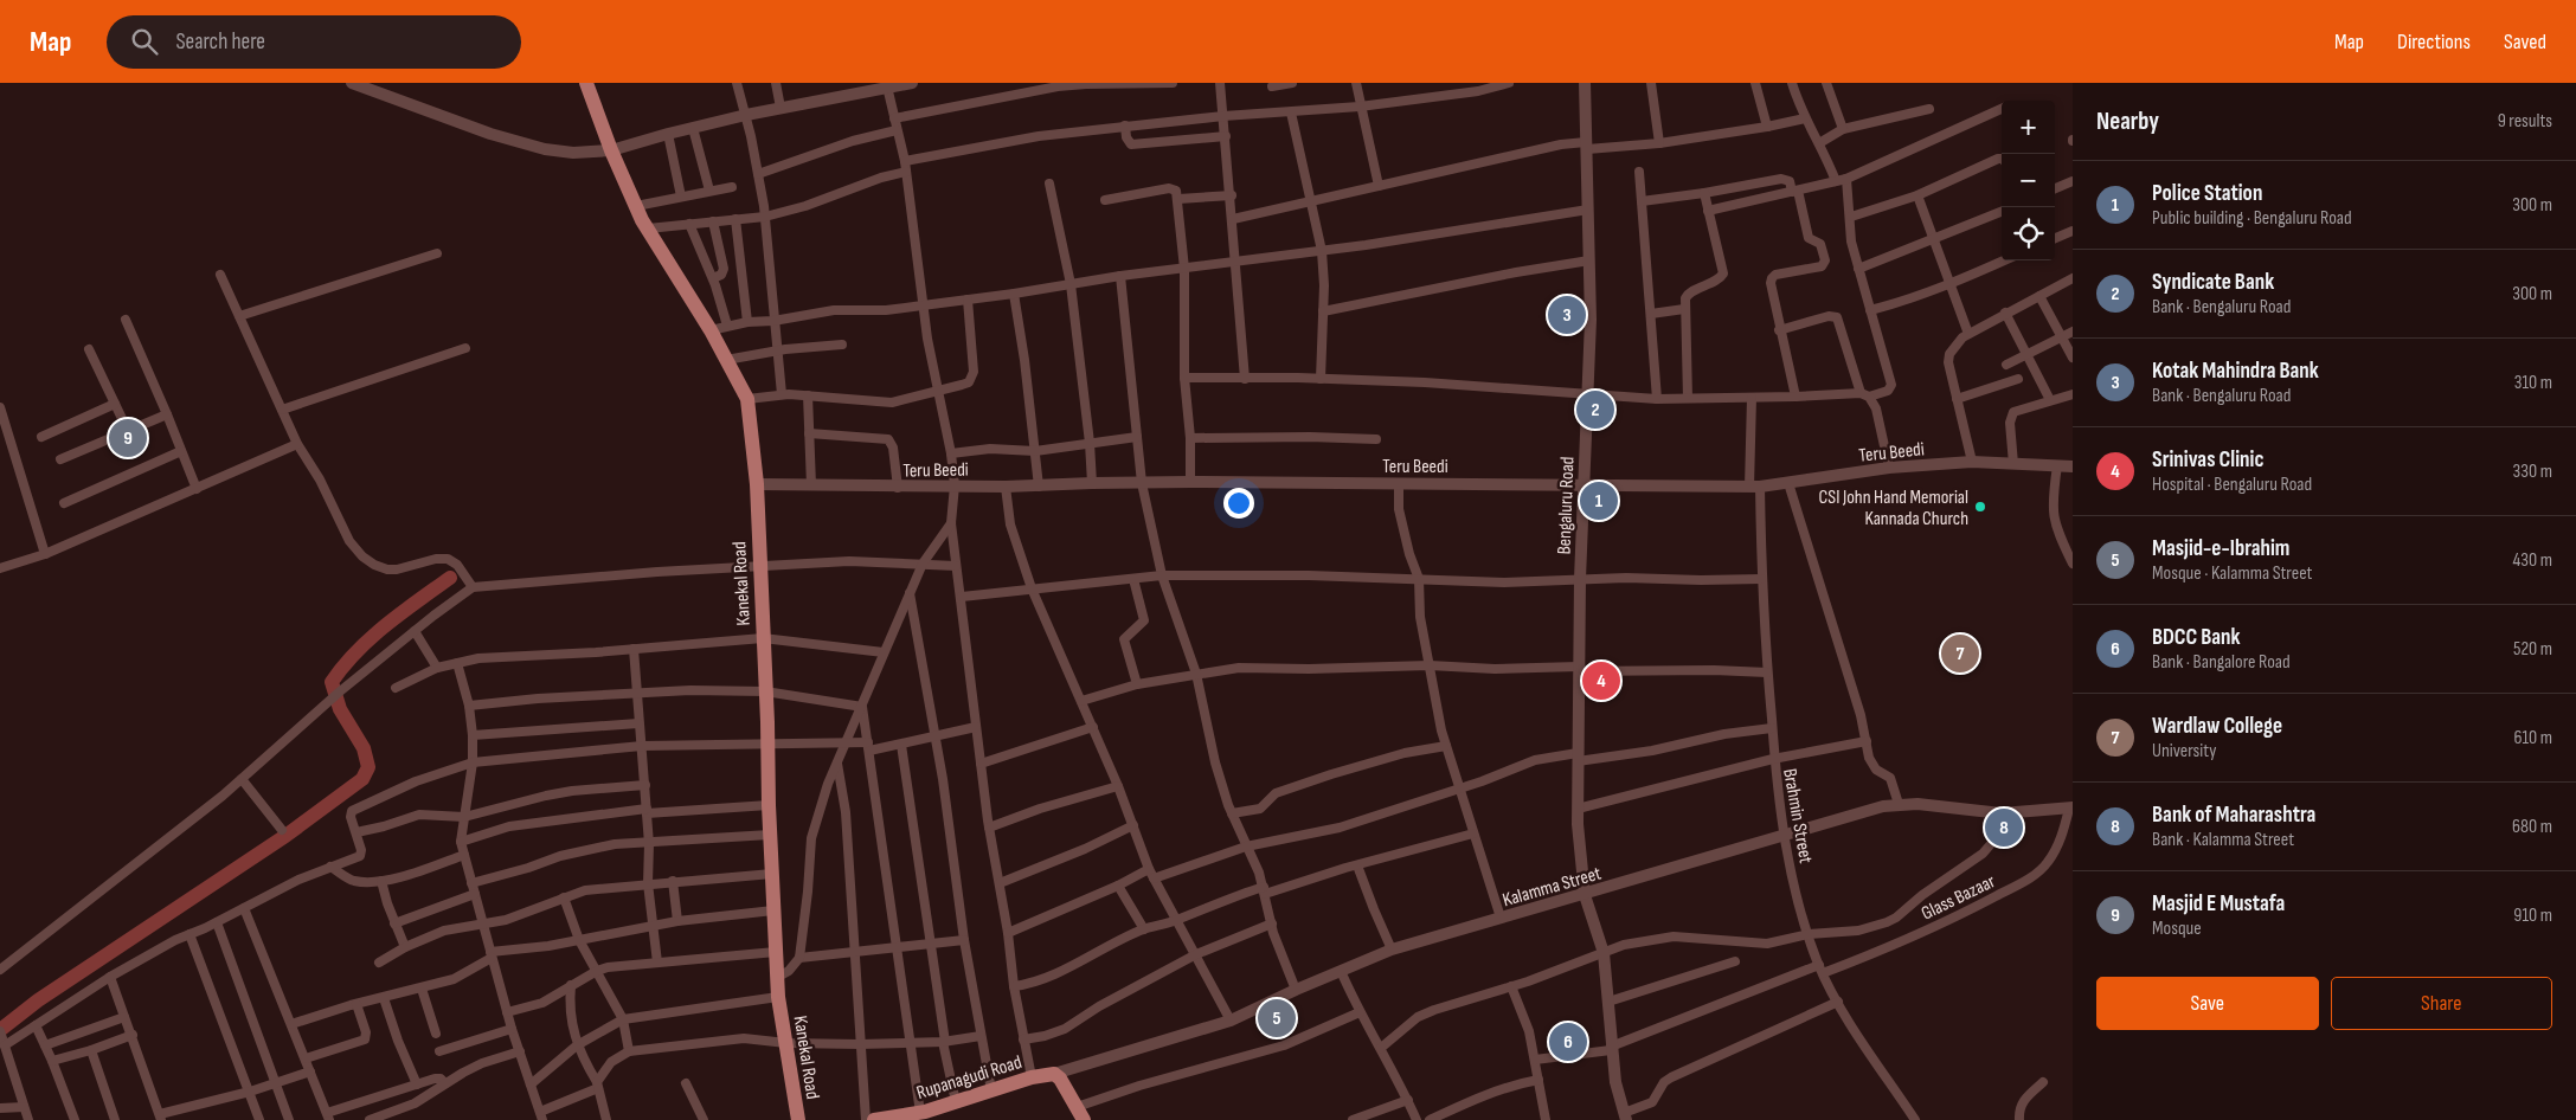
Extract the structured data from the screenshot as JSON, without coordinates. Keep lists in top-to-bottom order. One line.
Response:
{"streets":{"main road":["Kanekal Road","Rupanagudi Road"],"street":["Teru Beedi","Bengaluru Road","Brahmin Street","Kalamma Street","Glass Bazaar"]},"crossings":[["Teru Beedi","Bengaluru Road"],["Teru Beedi","Kanekal Road"],["Teru Beedi","Brahmin Street"],["Bengaluru Road","Kalamma Street"],["Bengaluru Road","Glass Bazaar"],["Brahmin Street","Kalamma Street"],["Brahmin Street","Glass Bazaar"],["Kalamma Street","Glass Bazaar"],["Kalamma Street","Rupanagudi Road"]],"places":["CSI John Hand Memorial Kannada Church"],"page":{"header":"Map","search":"Search here","nav":["Map","Directions","Saved"],"heading":["Nearby","9 results"],"map_buttons":["+","−"],"list":[{"mark":"1","name":"Police Station","note":"Public building · Bengaluru Road","value":"300 m"},{"mark":"2","name":"Syndicate Bank","note":"Bank · Bengaluru Road","value":"300 m"},{"mark":"3","name":"Kotak Mahindra Bank","note":"Bank · Bengaluru Road","value":"310 m"},{"mark":"4","name":"Srinivas Clinic","note":"Hospital · Bengaluru Road","value":"330 m"},{"mark":"5","name":"Masjid-e-Ibrahim","note":"Mosque · Kalamma Street","value":"430 m"},{"mark":"6","name":"BDCC Bank","note":"Bank · Bangalore Road","value":"520 m"},{"mark":"7","name":"Wardlaw College","note":"University","value":"610 m"},{"mark":"8","name":"Bank of Maharashtra","note":"Bank · Kalamma Street","value":"680 m"},{"mark":"9","name":"Masjid E Mustafa","note":"Mosque","value":"910 m"}],"pins":["3","2","9","1","7","4","8","5","6"],"buttons":["Save","Share"]}}
